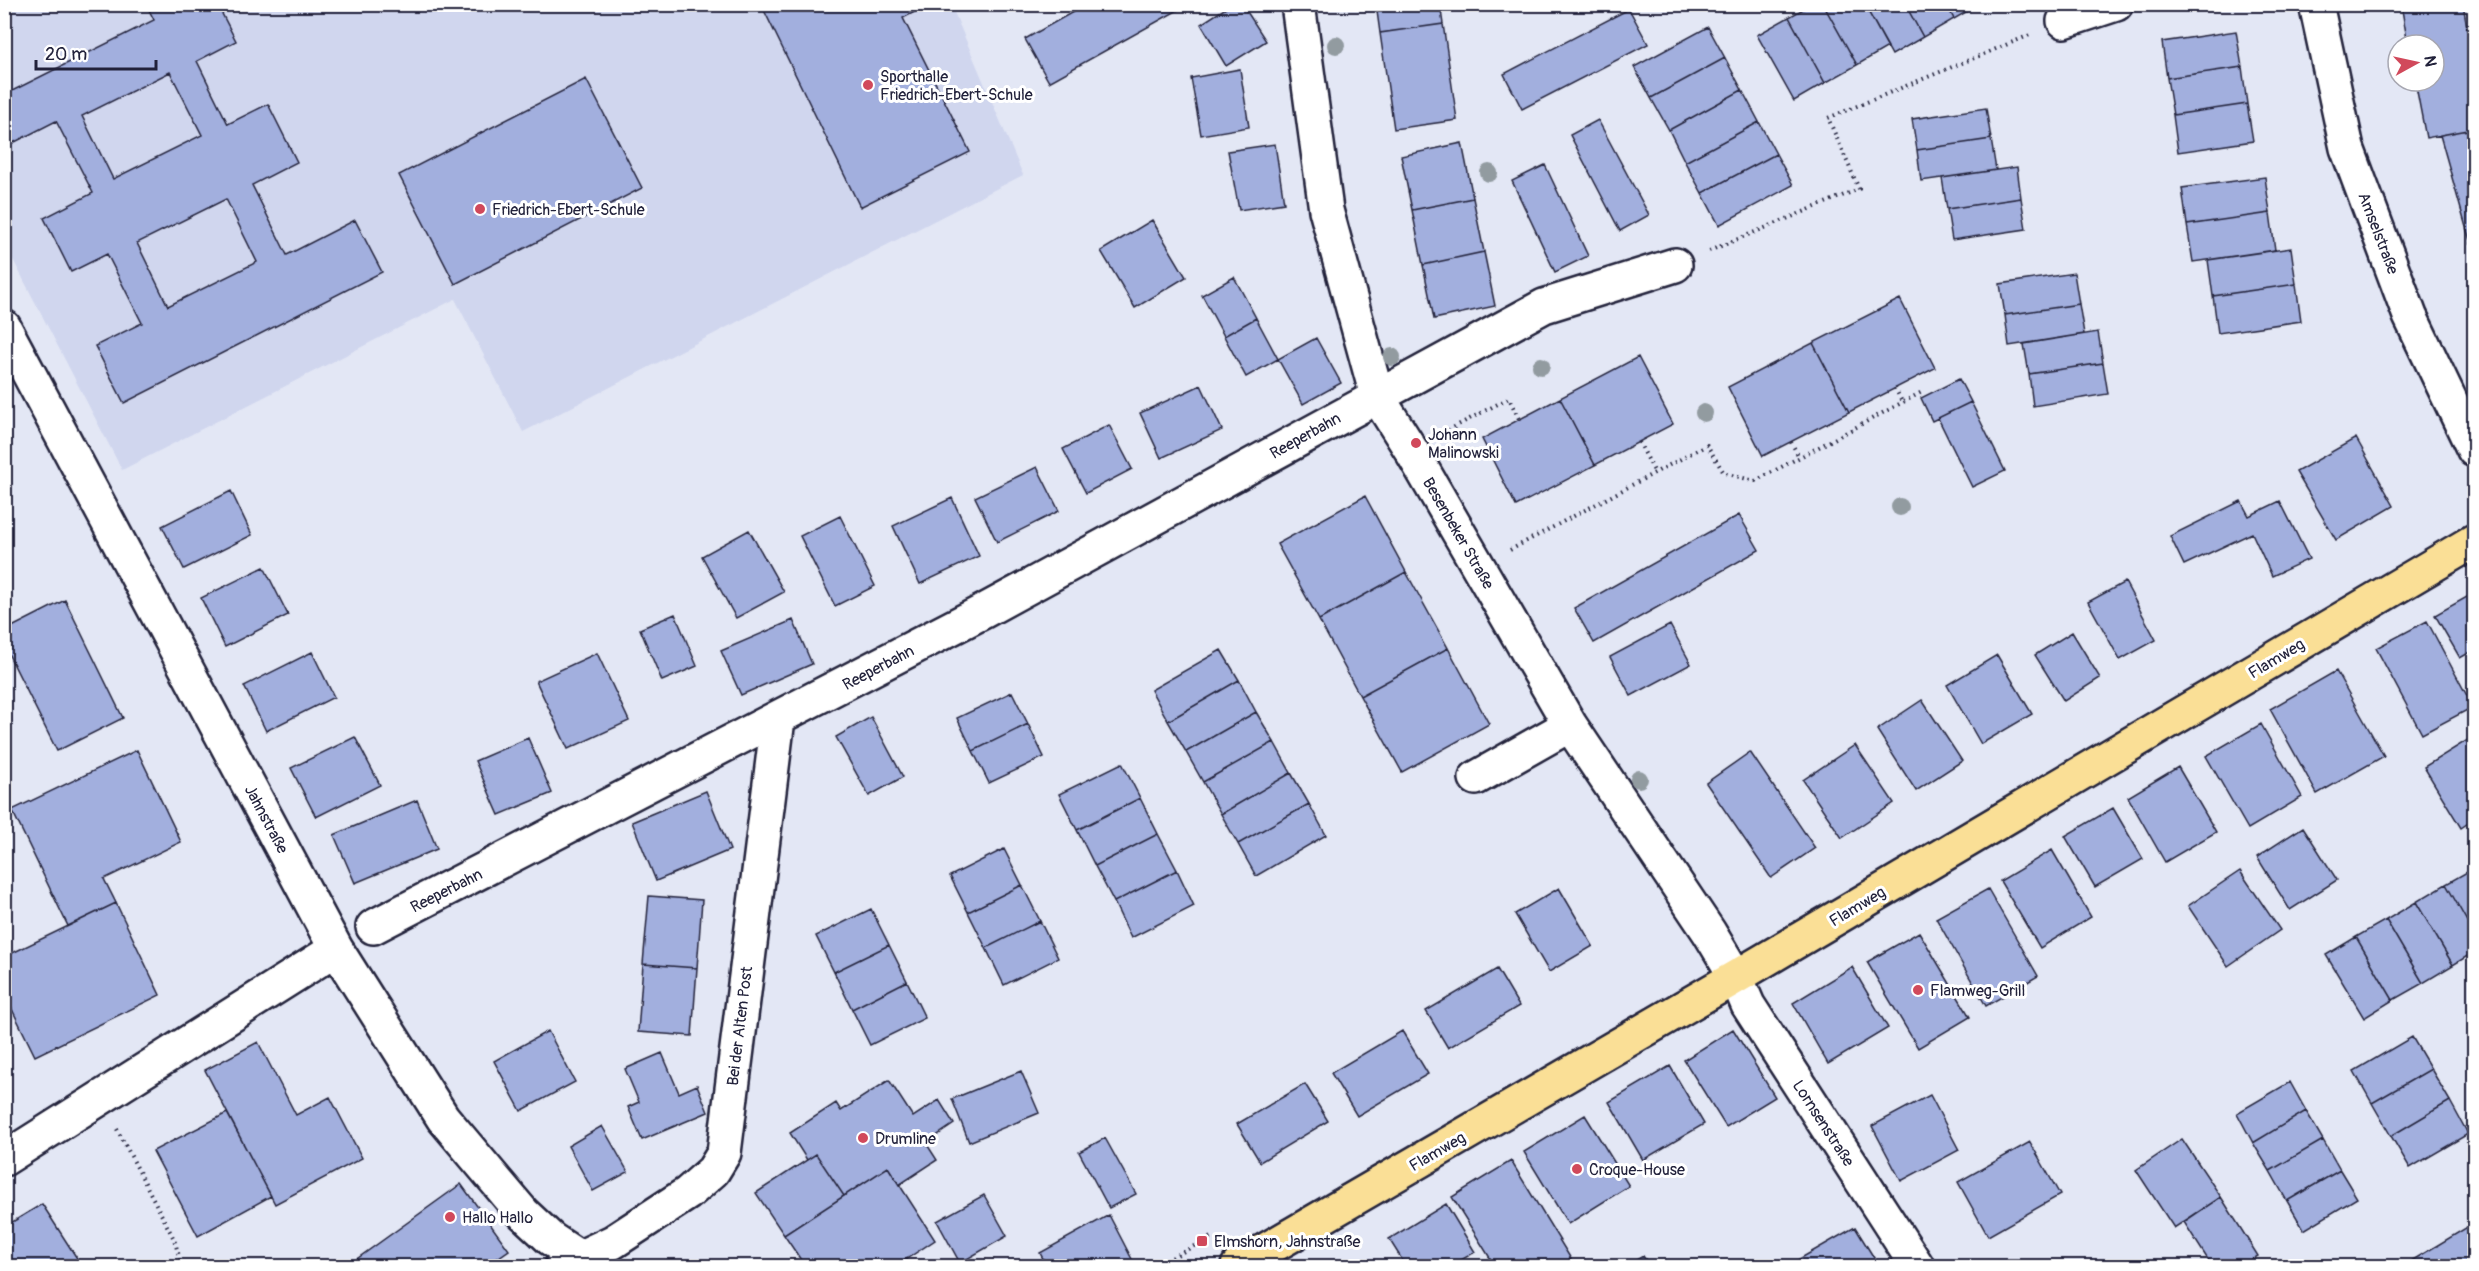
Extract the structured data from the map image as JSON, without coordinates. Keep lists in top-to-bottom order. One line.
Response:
{"streets":{"main road":["Flamweg"],"street":["Amselstraße","Reeperbahn","Besenbeker Straße","Jahnstraße","Bei der Alten Post","Lornsenstraße"]},"crossings":[["Reeperbahn","Besenbeker Straße"],["Reeperbahn","Bei der Alten Post"],["Besenbeker Straße","Flamweg"],["Besenbeker Straße","Lornsenstraße"],["Flamweg","Lornsenstraße"],["Jahnstraße","Bei der Alten Post"]],"places":{"other":["Sporthalle Friedrich-Ebert-Schule","Friedrich-Ebert-Schule","Johann Malinowski","Flamweg-Grill","Drumline","Croque-House","Hallo Hallo"],"transit":["Elmshorn, Jahnstraße"]},"scale_bar":"20 m","north":"right"}
